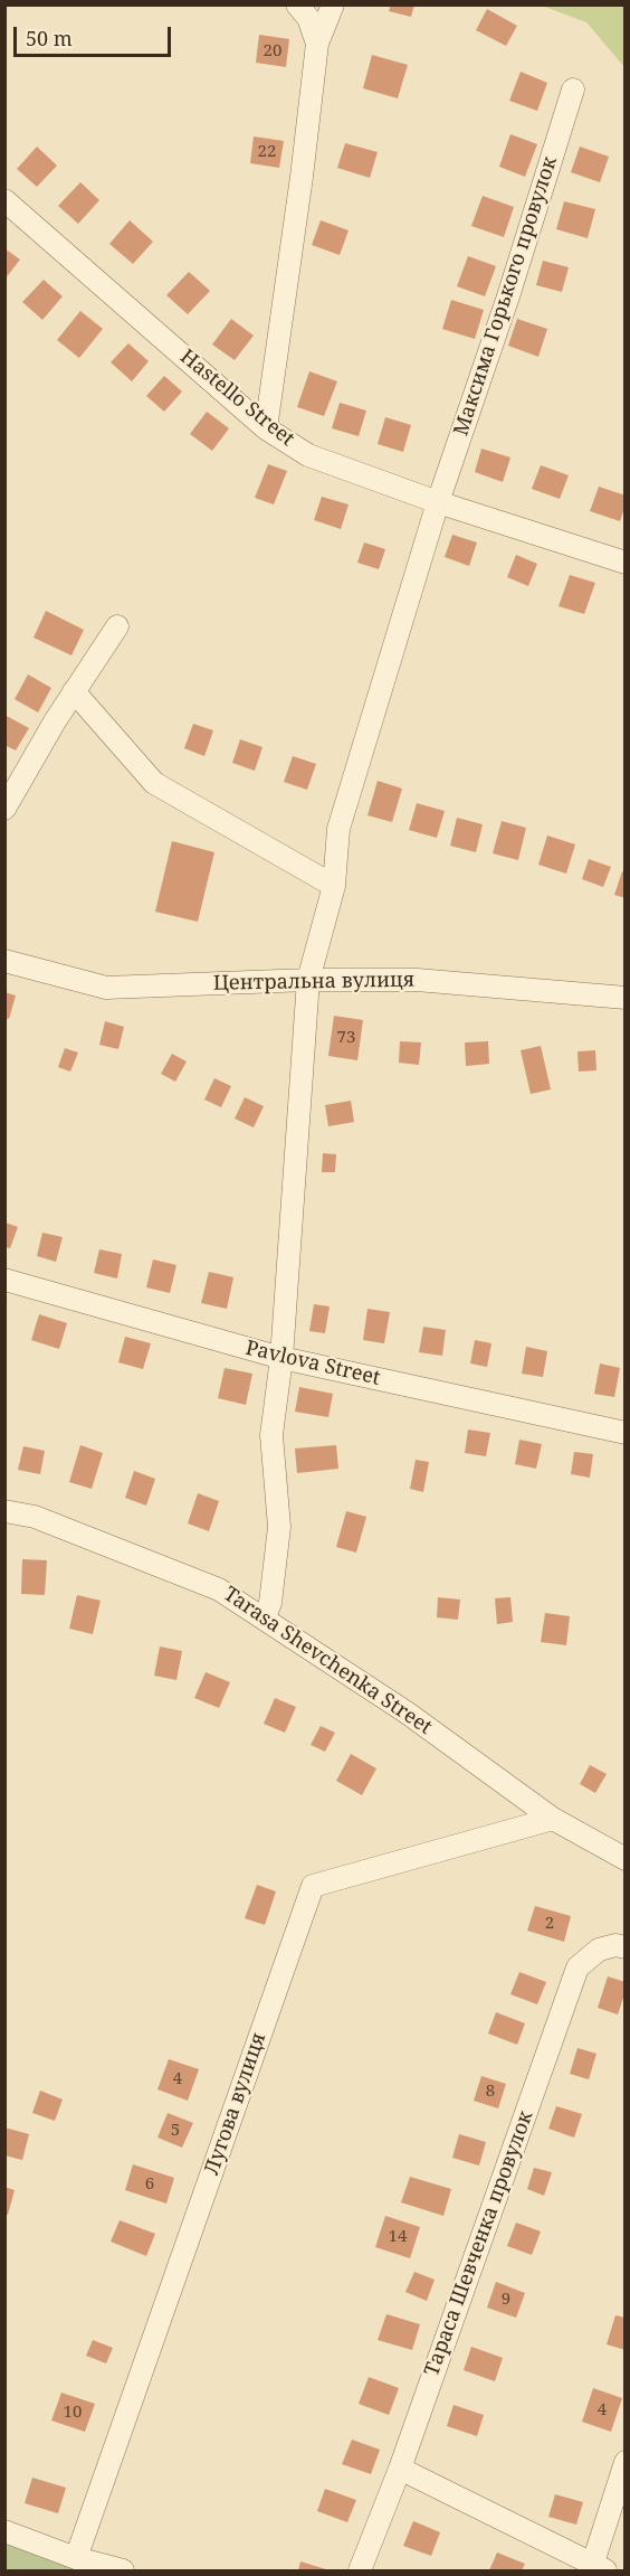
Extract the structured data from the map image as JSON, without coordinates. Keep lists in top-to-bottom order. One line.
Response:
{"streets":{"street":["Максима Горького провулок","Hastello Street","Центральна вулиця","Pavlova Street","Tarasa Shevchenka Street","Лугова вулиця","Тараса Шевченка провулок"]},"crossings":[["Максима Горького провулок","Hastello Street"],["Максима Горького провулок","Центральна вулиця"],["Максима Горького провулок","Pavlova Street"],["Максима Горького провулок","Tarasa Shevchenka Street"],["Tarasa Shevchenka Street","Лугова вулиця"]],"house_numbers":["20","22","73","2","4","8","5","6","14","9","4","10"],"scale_bar":"50 m"}
